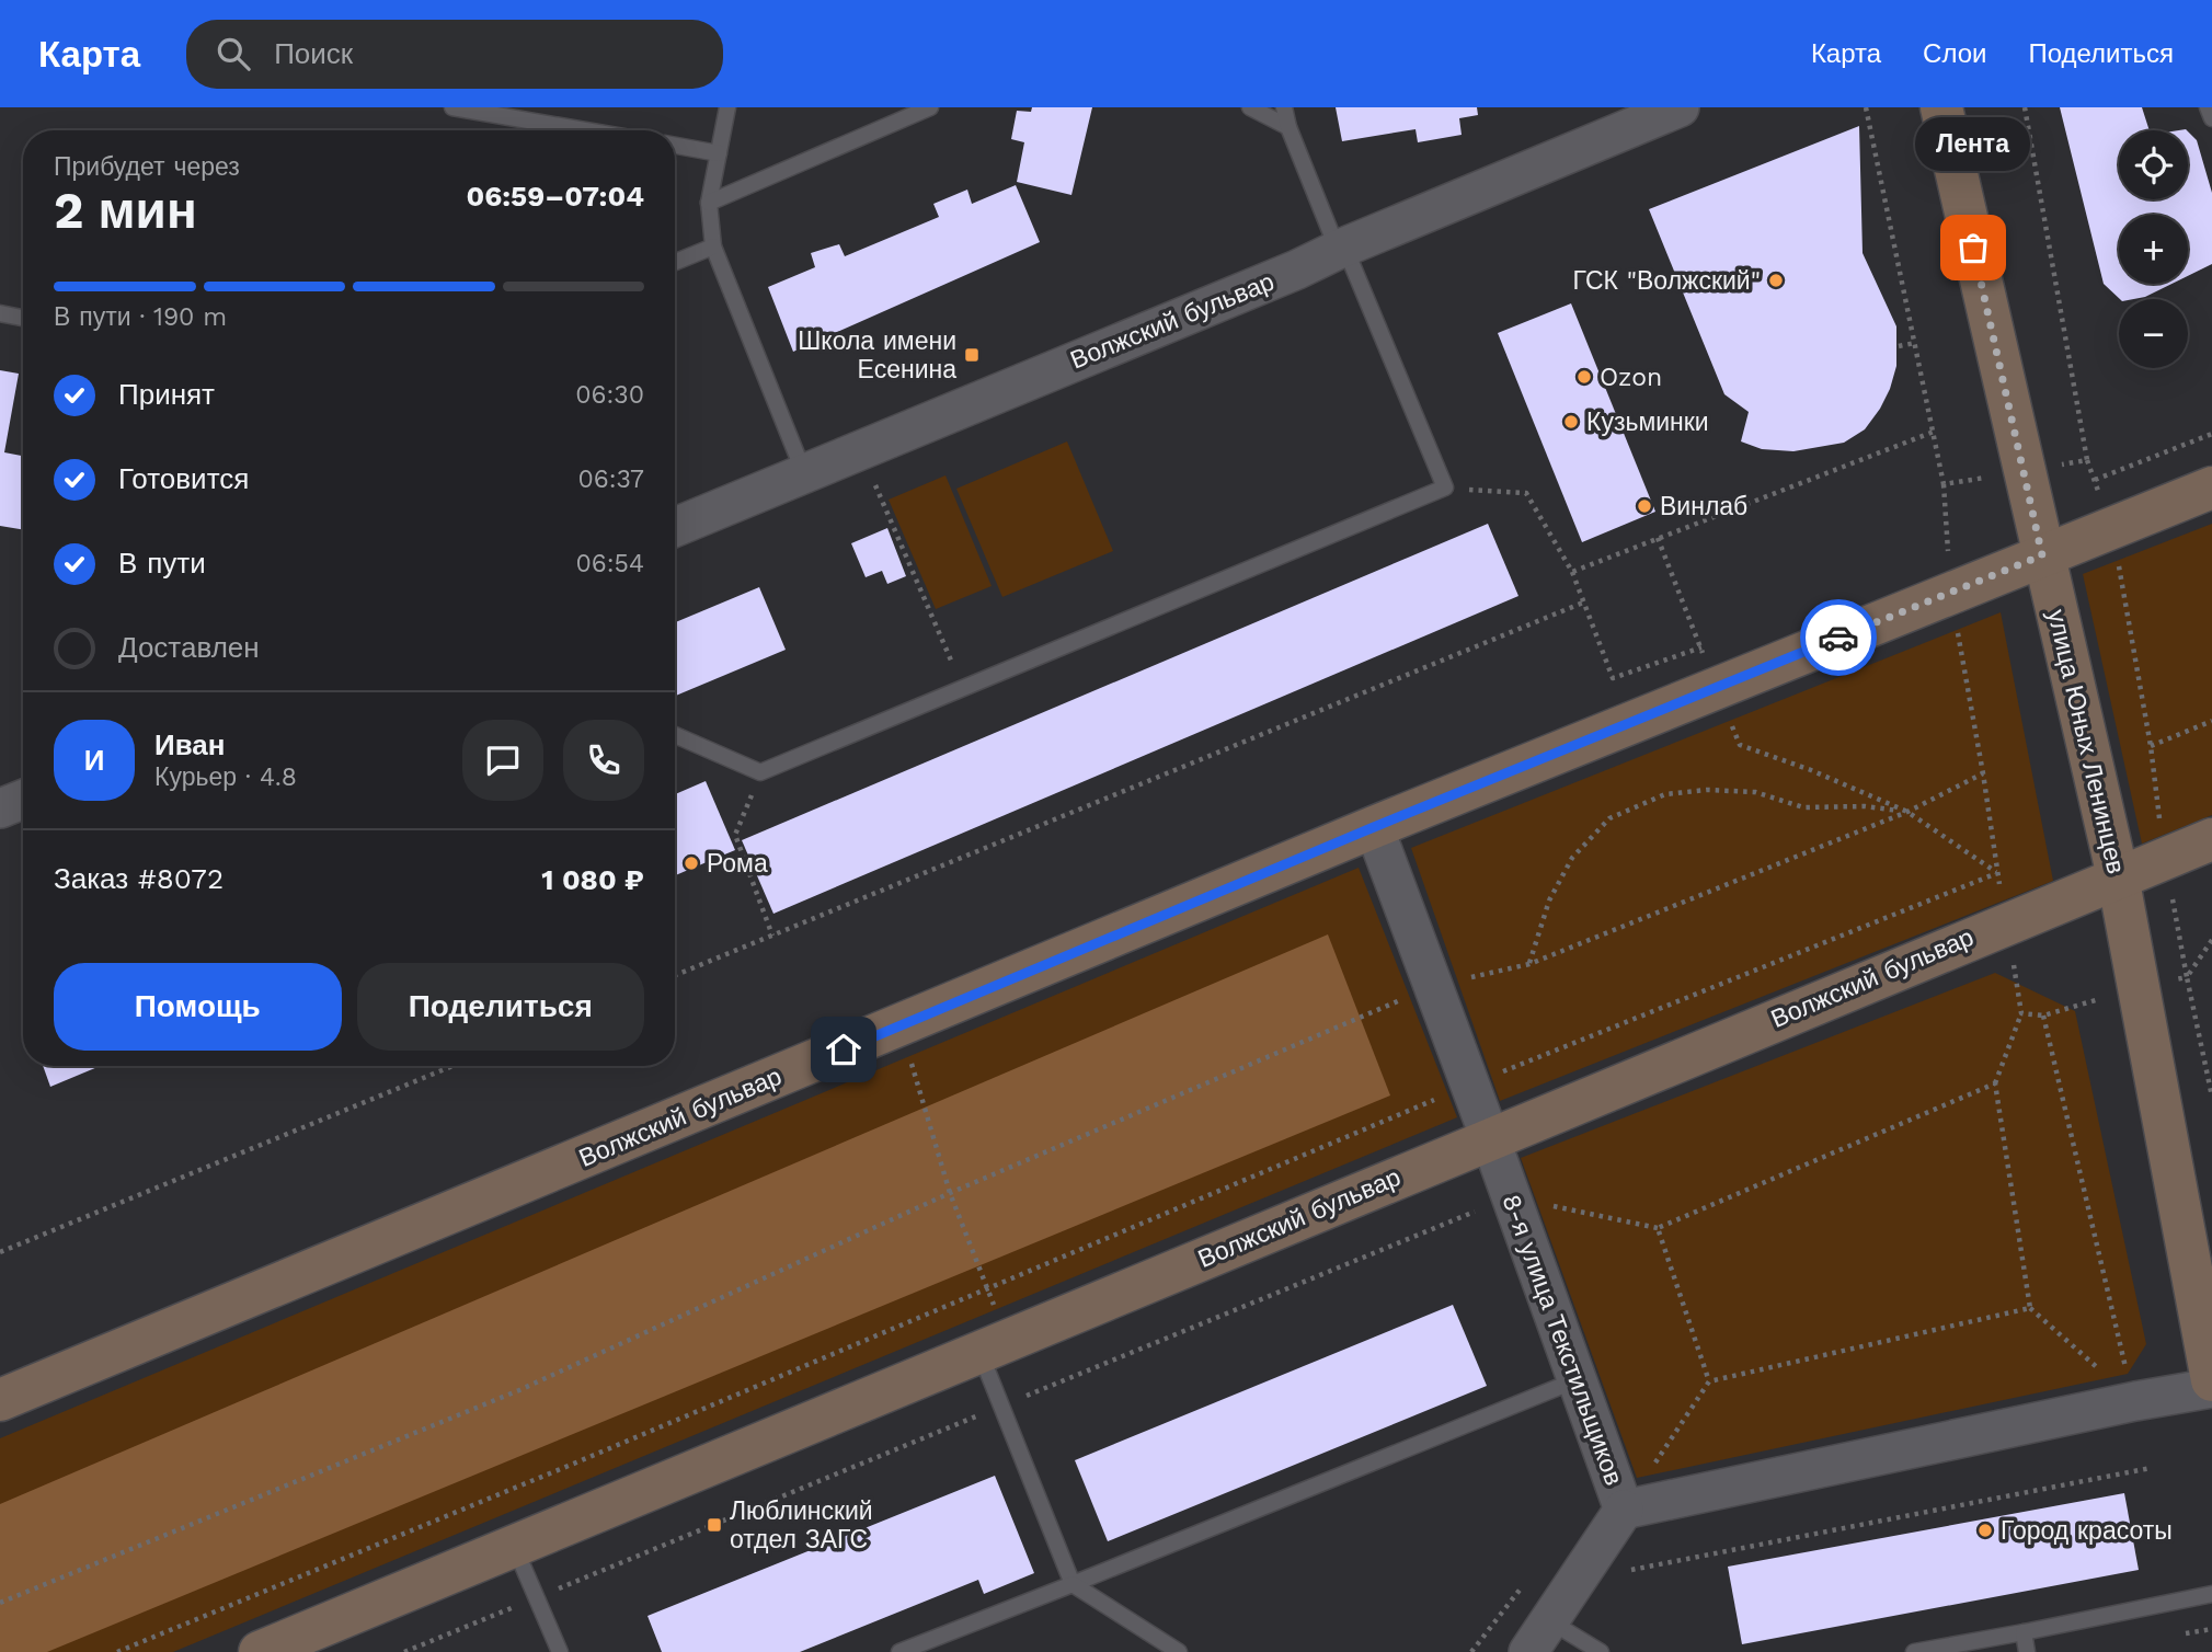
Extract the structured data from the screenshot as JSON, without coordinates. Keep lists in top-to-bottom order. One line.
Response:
{"streets":{"main road":["Волжский бульвар","улица Юных Ленинцев"],"street":["8-я улица Текстильщиков"]},"crossings":[["Волжский бульвар","улица Юных Ленинцев"],["Волжский бульвар","8-я улица Текстильщиков"]],"places":{"other":["Лента","ГСК \"Волжский\"","Ozon","Кузьминки","Винлаб","Рома","Город красоты"],"transit":["Школа имени Есенина","Люблинский отдел ЗАГС"]},"page":{"header":"Карта","search":"Поиск","nav":["Карта","Слои","Поделиться"],"bubble":"Лента","map_buttons":["+","−"],"heading":["2 мин","Прибудет через","06:59–07:04"],"panel":["Иван","Курьер · 4.8","Заказ #8072","1 080 ₽"],"bar":"В пути · 190 m","list":[["Принят","06:30"],["Готовится","06:37"],["В пути","06:54"],"Доставлен"],"round":"И","buttons":["Помощь","Поделиться"]}}
